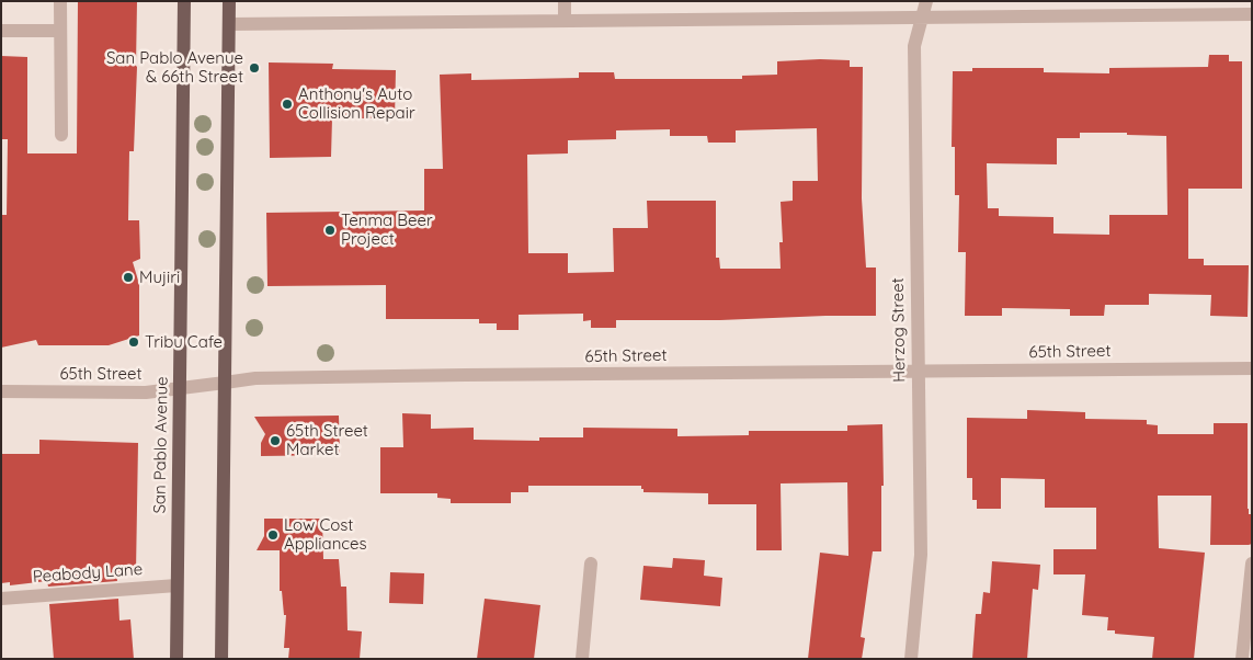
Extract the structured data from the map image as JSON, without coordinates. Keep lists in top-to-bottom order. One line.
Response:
{"streets":{"main road":["San Pablo Avenue"],"street":["Herzog Street","65th Street","Peabody Lane"]},"crossings":[["Herzog Street","65th Street"],["65th Street","San Pablo Avenue"],["San Pablo Avenue","Peabody Lane"]],"places":["San Pablo Avenue & 66th Street","Anthony's Auto Collision Repair","Tenma Beer Project","Mujiri","Tribu Cafe","65th Street Market","Low Cost Appliances"]}
